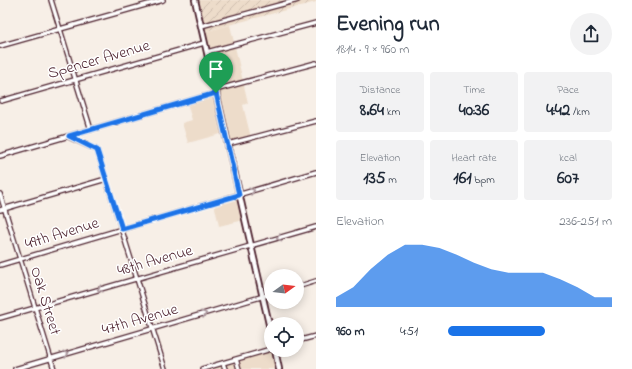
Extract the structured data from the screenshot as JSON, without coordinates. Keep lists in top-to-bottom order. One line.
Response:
{"streets":{"street":["Spencer Avenue","49th Avenue","48th Avenue","Oak Street","47th Avenue"]},"crossings":[["49th Avenue","Oak Street"],["48th Avenue","Oak Street"],["Oak Street","47th Avenue"]],"one_way":["48th Avenue","47th Avenue"],"north":"right","page":{"heading":["Evening run","18:14 · 9 × 960 m"],"stats":[["Distance","8.64 km"],["Time","40:36"],["Pace","4:42 /km"],["Elevation","135 m"],["Heart rate","161 bpm"],["kcal","607"]],"chart":["Elevation","236–251 m"],"list":[{"name":"960 m","note":"4:51"}]}}
